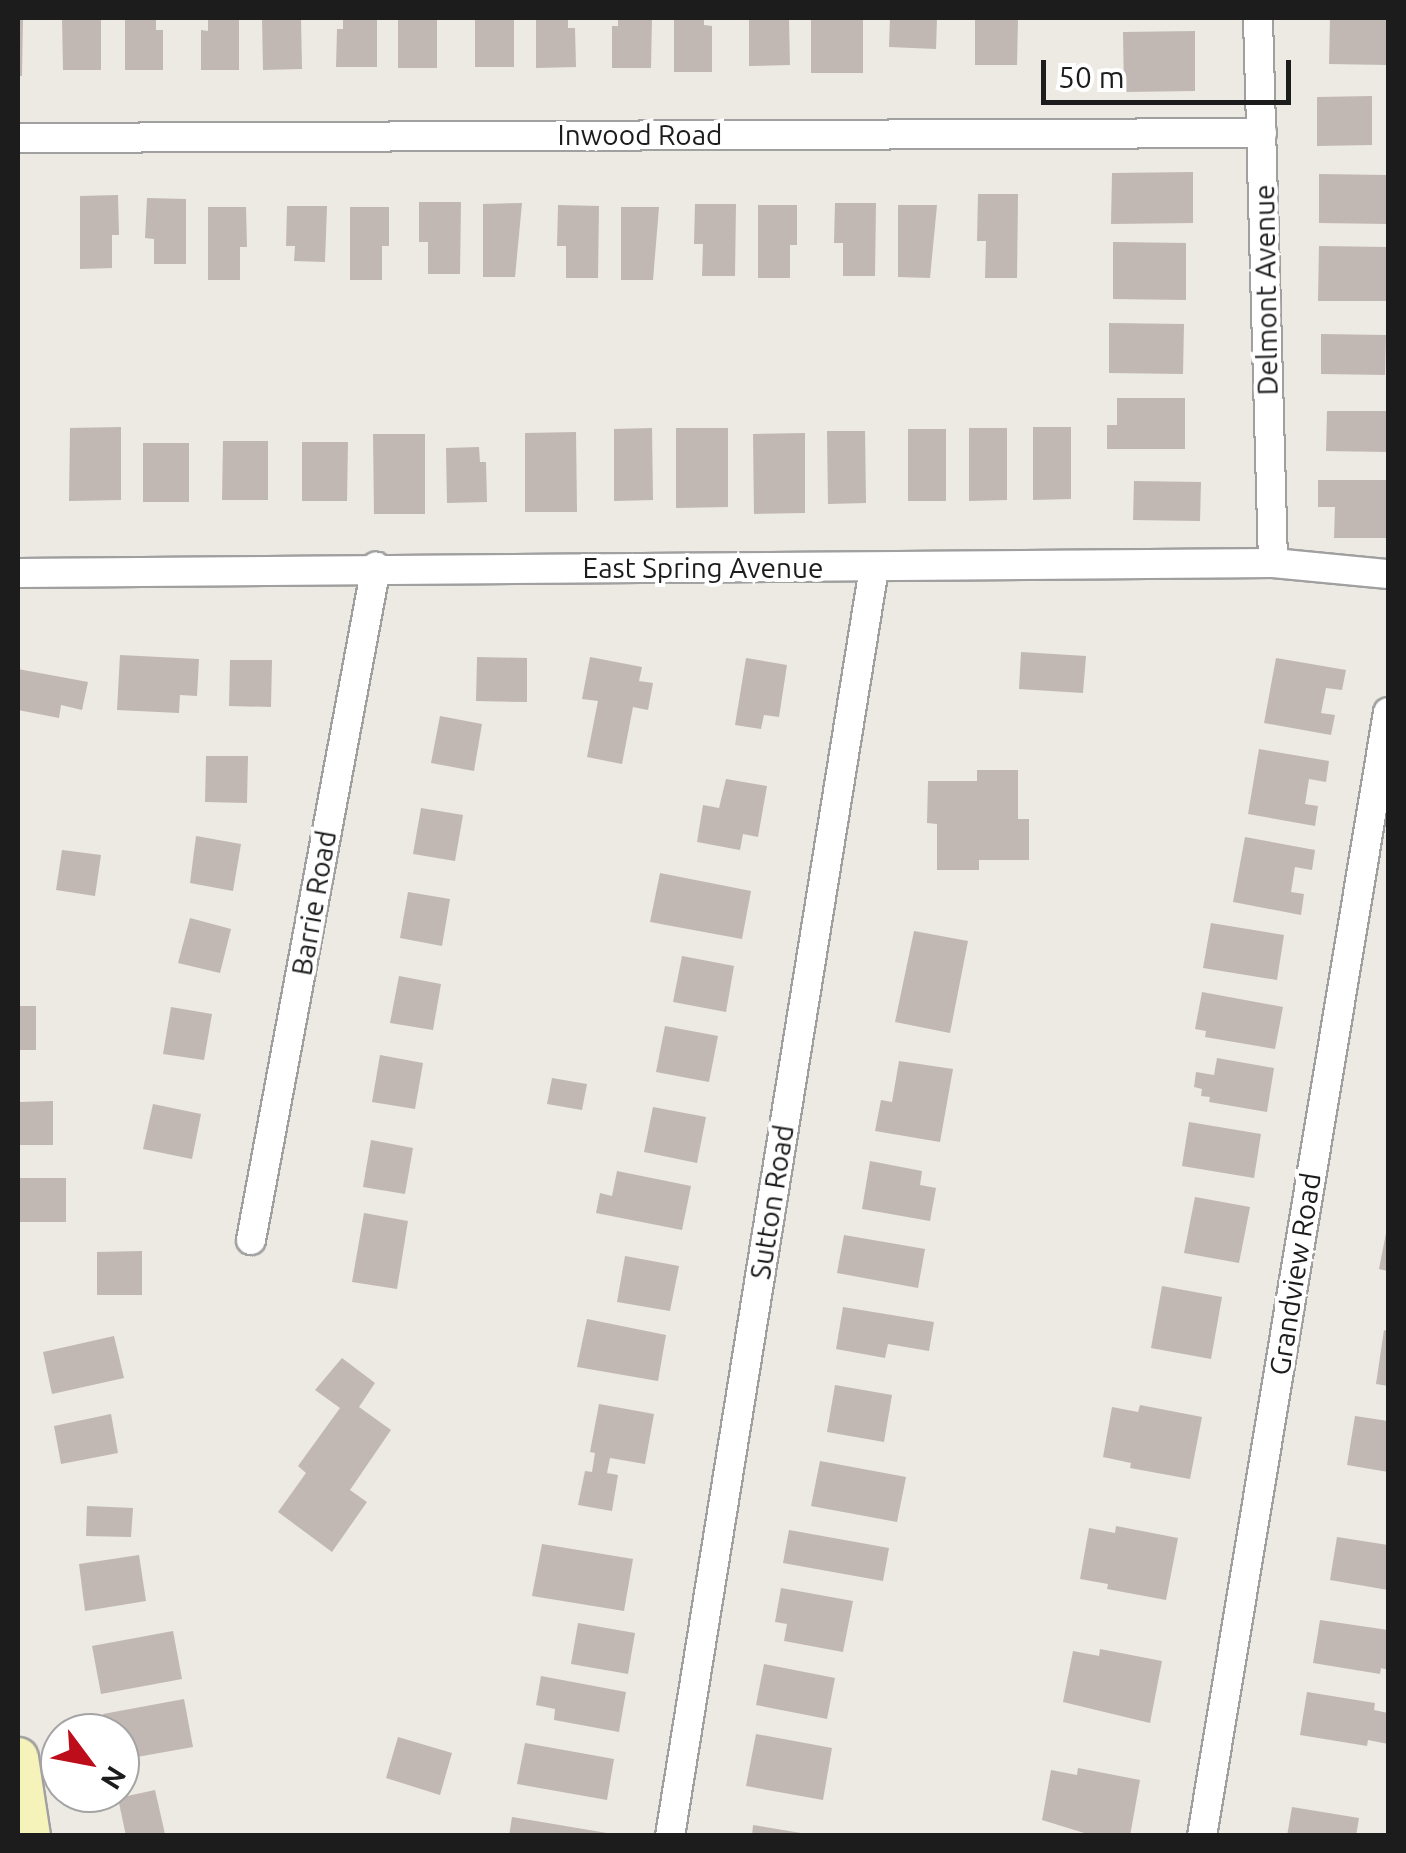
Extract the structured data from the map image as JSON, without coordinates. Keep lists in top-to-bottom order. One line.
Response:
{"streets":{"street":["Inwood Road","Delmont Avenue","East Spring Avenue","Barrie Road","Sutton Road","Grandview Road"]},"crossings":[["Inwood Road","Delmont Avenue"],["Delmont Avenue","East Spring Avenue"],["East Spring Avenue","Barrie Road"],["East Spring Avenue","Sutton Road"]],"scale_bar":"50 m","north":"bottom right"}
